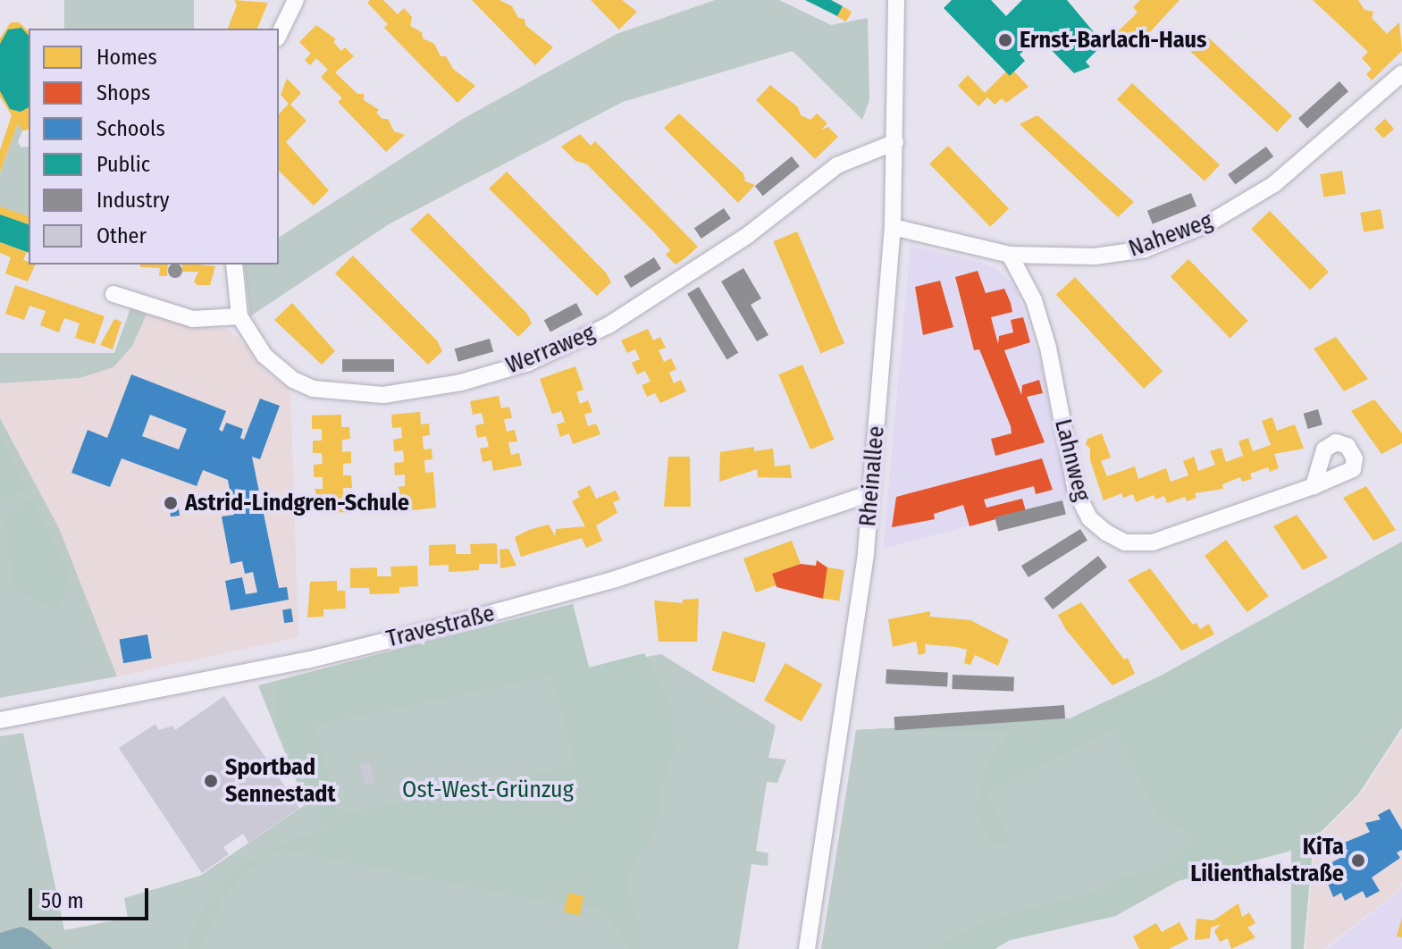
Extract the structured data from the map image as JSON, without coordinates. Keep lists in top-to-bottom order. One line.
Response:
{"streets":{"street":["Naheweg","Werraweg","Lahnweg","Rheinallee","Travestraße"]},"crossings":[["Naheweg","Lahnweg"],["Naheweg","Rheinallee"],["Werraweg","Rheinallee"],["Rheinallee","Travestraße"]],"parks":["Ost-West-Grünzug"],"places":["Ernst-Barlach-Haus","Astrid-Lindgren-Schule","Sportbad Sennestadt","KiTa Lilienthalstraße"],"legend":["Homes","Shops","Schools","Public","Industry","Other"],"scale_bar":"50 m"}
